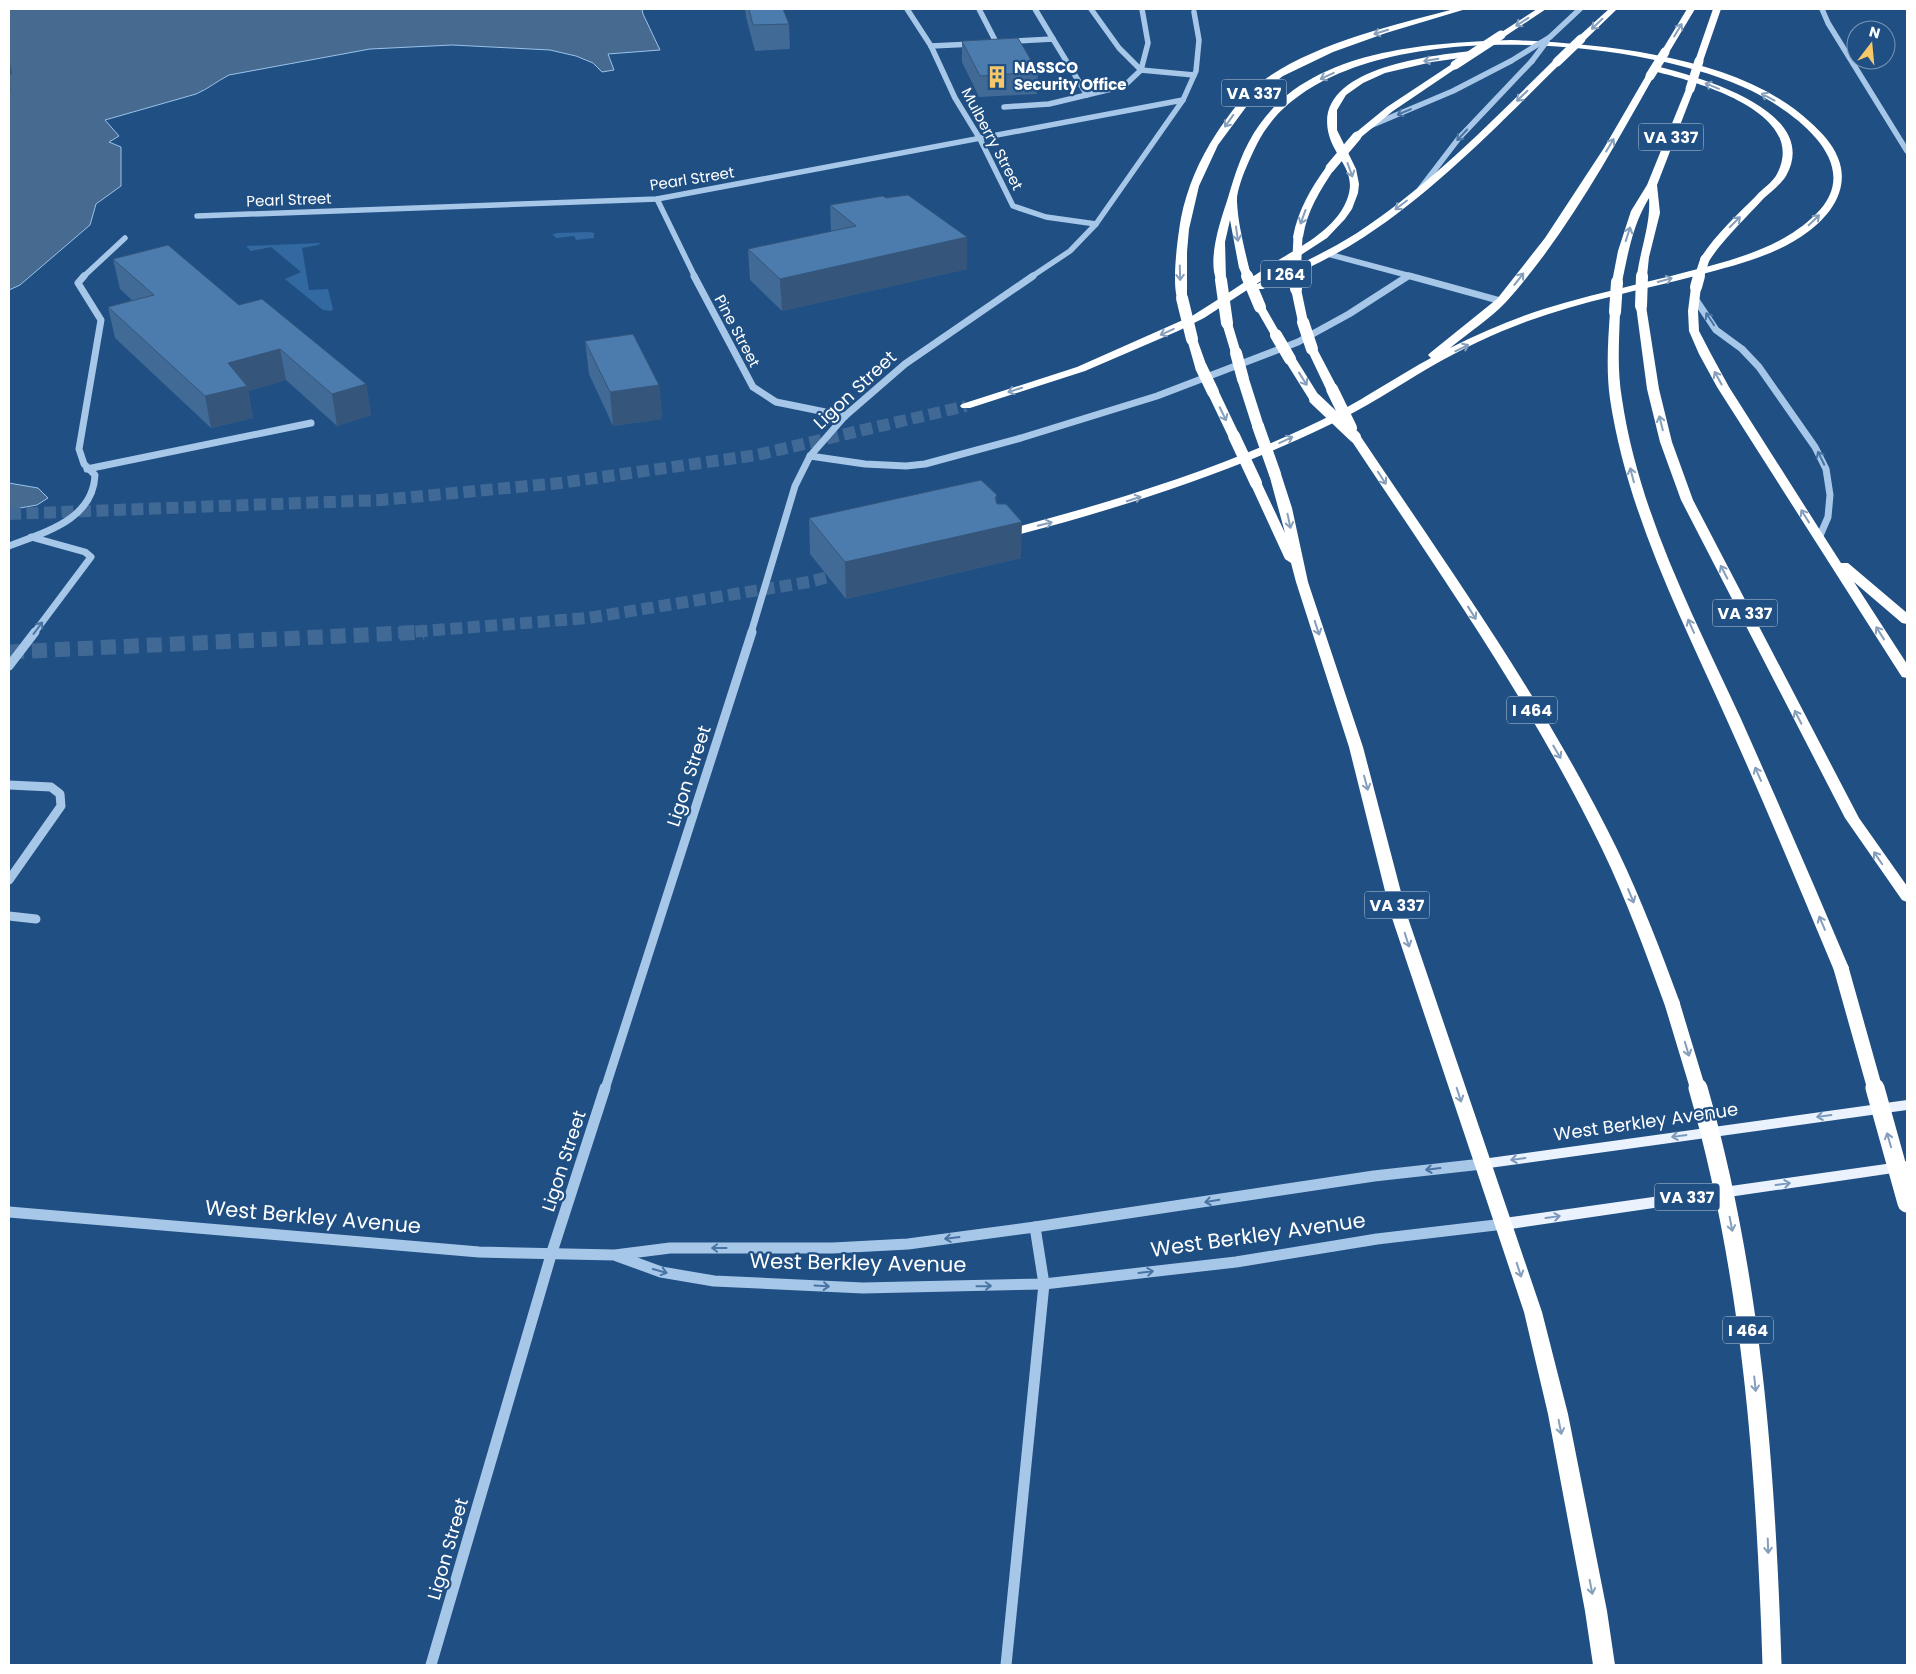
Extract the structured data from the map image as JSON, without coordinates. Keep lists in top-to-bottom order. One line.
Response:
{"streets":{"highway":["VA 337","I 264","I 464"],"main road":["West Berkley Avenue"],"street":["Mulberry Street","Pearl Street","Pine Street","Ligon Street"]},"crossings":[["VA 337","West Berkley Avenue"],["Mulberry Street","Pearl Street"],["Mulberry Street","Ligon Street"],["Pearl Street","Pine Street"],["Pearl Street","Ligon Street"],["Pine Street","Ligon Street"],["Ligon Street","West Berkley Avenue"]],"places":{"building":["NASSCO Security Office"]},"north":"top"}
